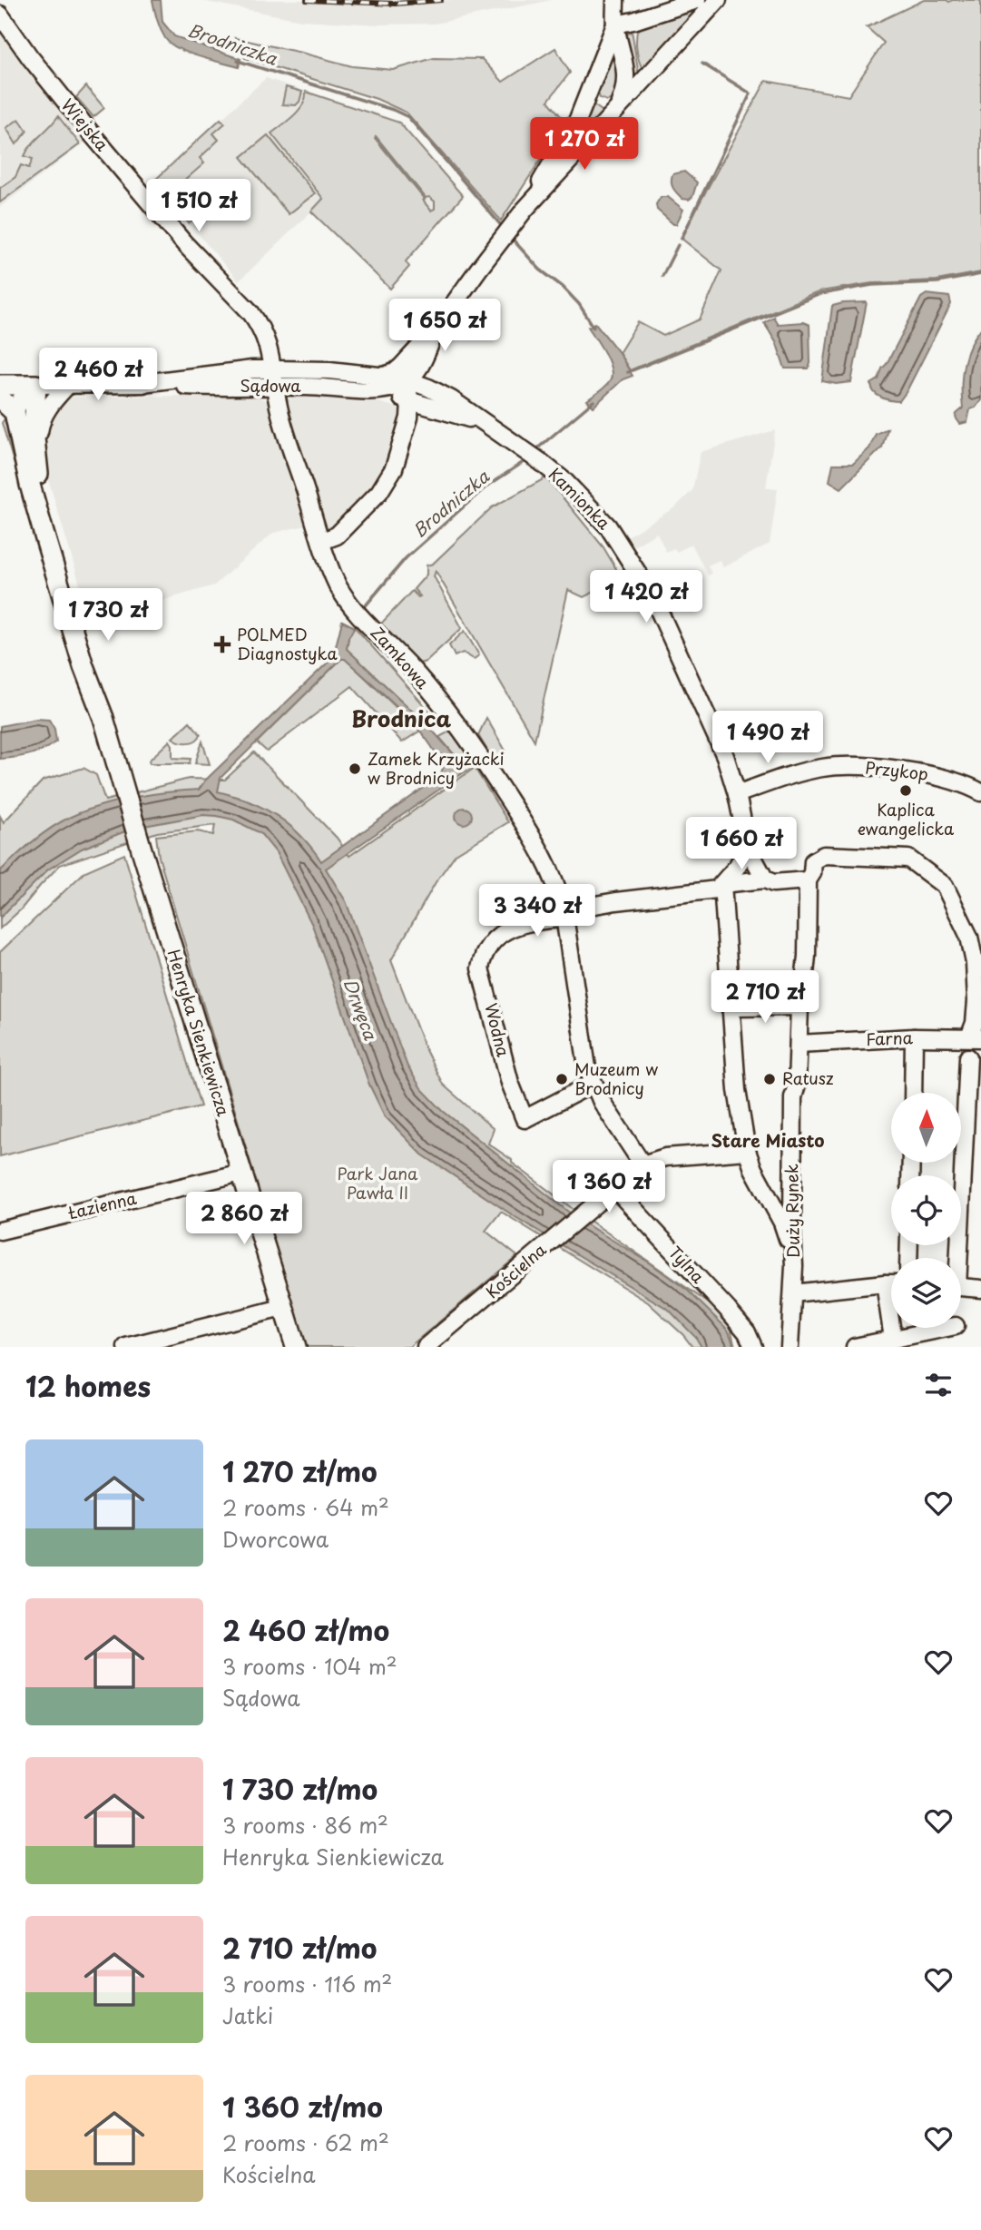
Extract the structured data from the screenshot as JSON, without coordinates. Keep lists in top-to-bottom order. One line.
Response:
{"streets":{"main road":["Sądowa","Henryka Sienkiewicza"],"street":["Wiejska","Kamionka","Zamkowa","Przykop","Wodna","Farna","Łazienna","Duży Rynek","Tylna","Kościelna"]},"crossings":[["Wiejska","Sądowa"],["Wiejska","Zamkowa"],["Sądowa","Kamionka"],["Sądowa","Zamkowa"],["Sądowa","Henryka Sienkiewicza"],["Kamionka","Przykop"],["Zamkowa","Wodna"],["Zamkowa","Kościelna"],["Henryka Sienkiewicza","Łazienna"],["Farna","Duży Rynek"],["Duży Rynek","Kościelna"],["Tylna","Kościelna"]],"districts":["Brodnica","Stare Miasto"],"water":["Brodniczka","Drwęca"],"parks":["Park Jana Pawła II"],"places":{"health":["POLMED Diagnostyka"],"other":["Zamek Krzyżacki w Brodnicy","Kaplica ewangelicka","Muzeum w Brodnicy","Ratusz"]},"north":"top","page":{"price":["1 270 zł","1 510 zł","1 650 zł","2 460 zł","1 420 zł","1 730 zł","1 490 zł","1 660 zł","3 340 zł","2 710 zł","1 360 zł","2 860 zł"],"heading":"12 homes","list":[{"name":"1 270 zł/mo","note":"2 rooms · 64 m² · Dworcowa"},{"name":"2 460 zł/mo","note":"3 rooms · 104 m² · Sądowa"},{"name":"1 730 zł/mo","note":"3 rooms · 86 m² · Henryka Sienkiewicza"},{"name":"2 710 zł/mo","note":"3 rooms · 116 m² · Jatki"},{"name":"1 360 zł/mo","note":"2 rooms · 62 m² · Kościelna"}]}}
